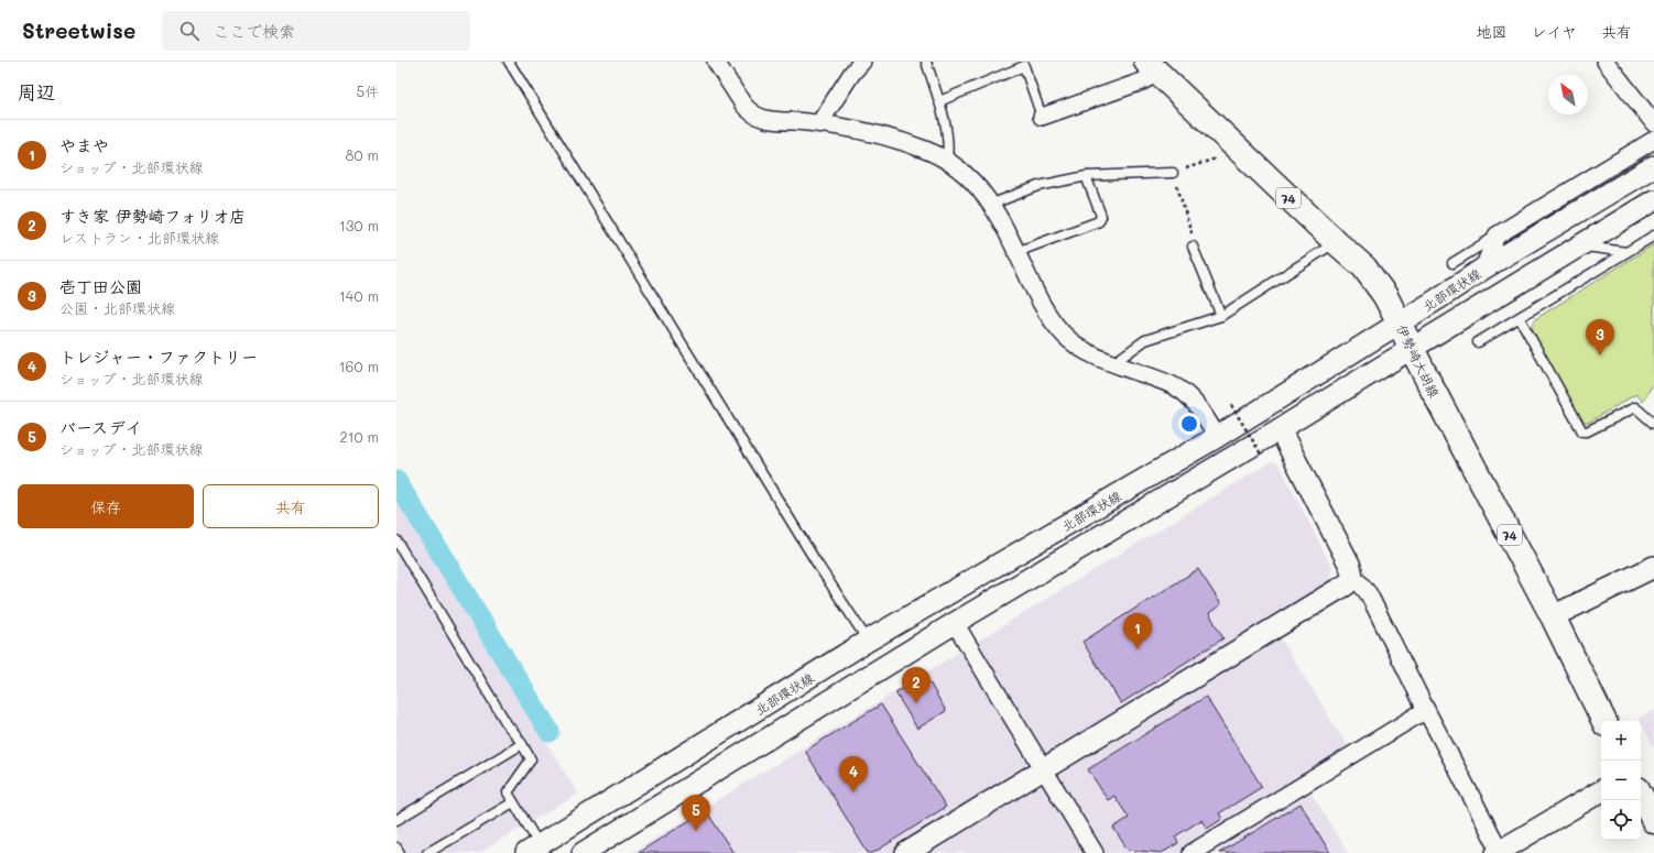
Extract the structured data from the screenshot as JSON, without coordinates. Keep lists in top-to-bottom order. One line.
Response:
{"streets":{"main road":["74","伊勢崎大胡線"],"street":["北部環状線"]},"crossings":[["北部環状線","伊勢崎大胡線"]],"north":"top left","page":{"header":"Streetwise","search":"ここで検索","nav":["地図","レイヤ","共有"],"heading":["周辺","5件"],"list":[{"mark":"1","name":"やまや","note":"ショップ · 北部環状線","value":"80 m"},{"mark":"2","name":"すき家 伊勢崎フォリオ店","note":"レストラン · 北部環状線","value":"130 m"},{"mark":"3","name":"壱丁田公園","note":"公園 · 北部環状線","value":"140 m"},{"mark":"4","name":"トレジャー・ファクトリー","note":"ショップ · 北部環状線","value":"160 m"},{"mark":"5","name":"バースデイ","note":"ショップ · 北部環状線","value":"210 m"}],"pins":["3","1","2","4","5"],"buttons":["保存","共有"],"map_buttons":["+","−"]}}
